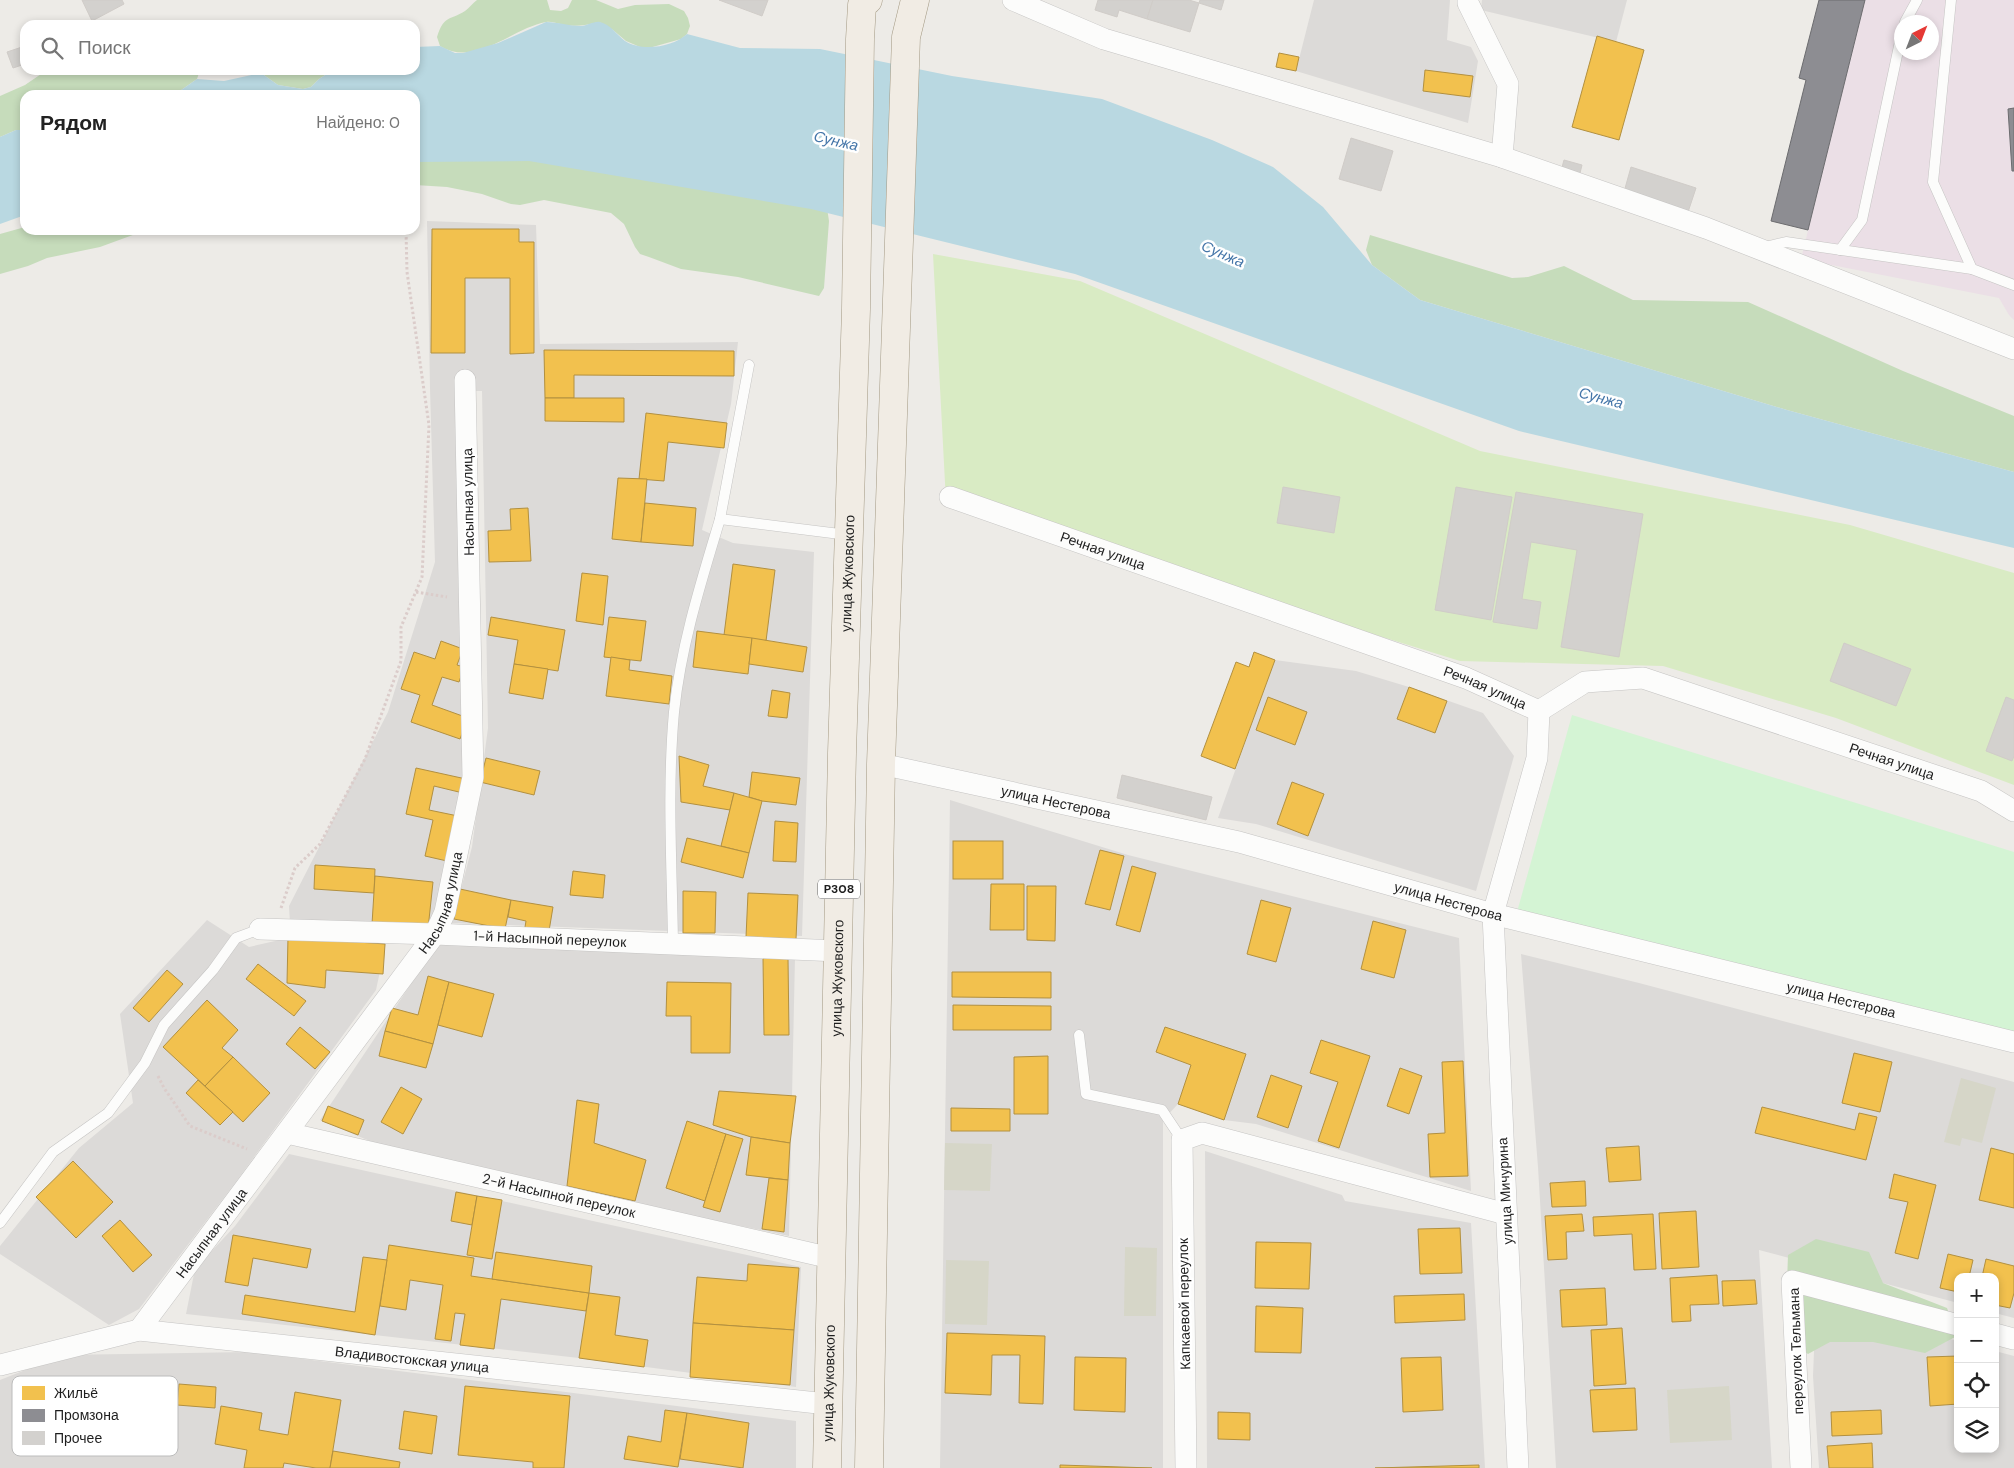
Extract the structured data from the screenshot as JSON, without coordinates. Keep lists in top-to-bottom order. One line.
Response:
{"streets":{"main road":["улица Жуковского","P308"],"street":["Насыпная улица","Речная улица","улица Нестерова","1-й Насыпной переулок","улица Мичурина","2-й Насыпной переулок","Капкаевой переулок","переулок Тельмана","Владивостокская улица"]},"crossings":[["Насыпная улица","1-й Насыпной переулок"],["Насыпная улица","2-й Насыпной переулок"],["Насыпная улица","Владивостокская улица"],["Речная улица","улица Мичурина"],["улица Жуковского","1-й Насыпной переулок"],["улица Жуковского","2-й Насыпной переулок"],["улица Жуковского","Владивостокская улица"],["улица Нестерова","P308"],["улица Нестерова","улица Мичурина"]],"water":["Сунжа"],"legend":["Жильё","Промзона","Прочее"],"north":"top right","page":{"search":"Поиск","heading":["Рядом","Найдено: 0"],"map_buttons":["+","−"]}}
